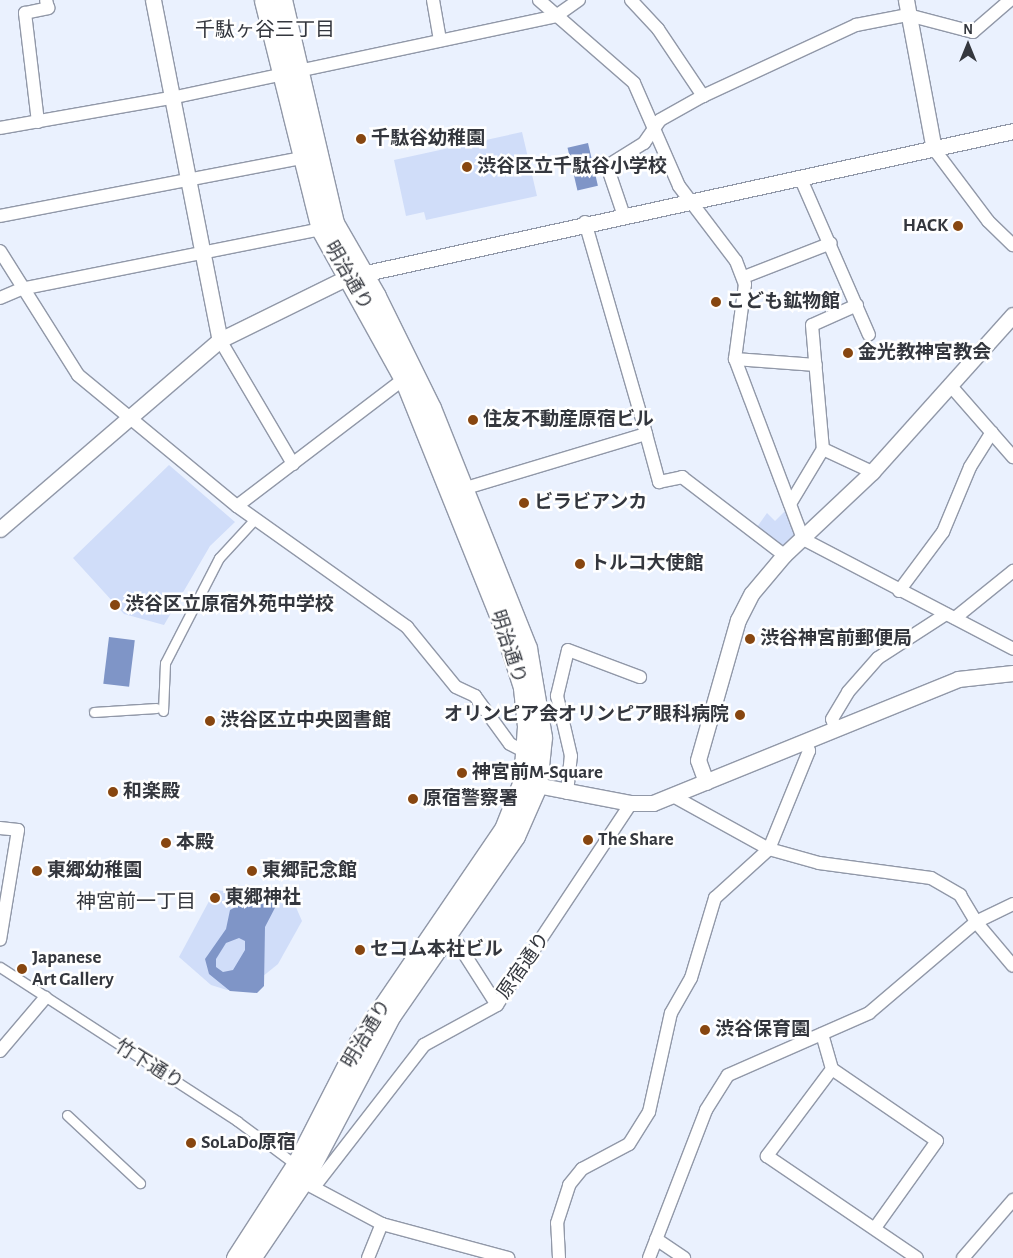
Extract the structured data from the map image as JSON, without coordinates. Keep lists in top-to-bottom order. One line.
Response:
{"streets":{"main road":["明治通り"],"street":["原宿通り","竹下通り"]},"crossings":[["明治通り","原宿通り"],["明治通り","竹下通り"],["原宿通り","竹下通り"]],"districts":["千駄ヶ谷三丁目","神宮前一丁目"],"places":["千駄谷幼稚園","渋谷区立千駄谷小学校","HACK","こども鉱物館","金光教神宮教会","住友不動産原宿ビル","ビラビアンカ","トルコ大使館","渋谷区立原宿外苑中学校","渋谷神宮前郵便局","オリンピア会オリンピア眼科病院","渋谷区立中央図書館","神宮前M-Square","和楽殿","原宿警察署","The Share","本殿","東郷幼稚園","東郷記念館","東郷神社","セコム本社ビル","Japanese Art Gallery","渋谷保育園","SoLaDo原宿"],"north":"top"}
